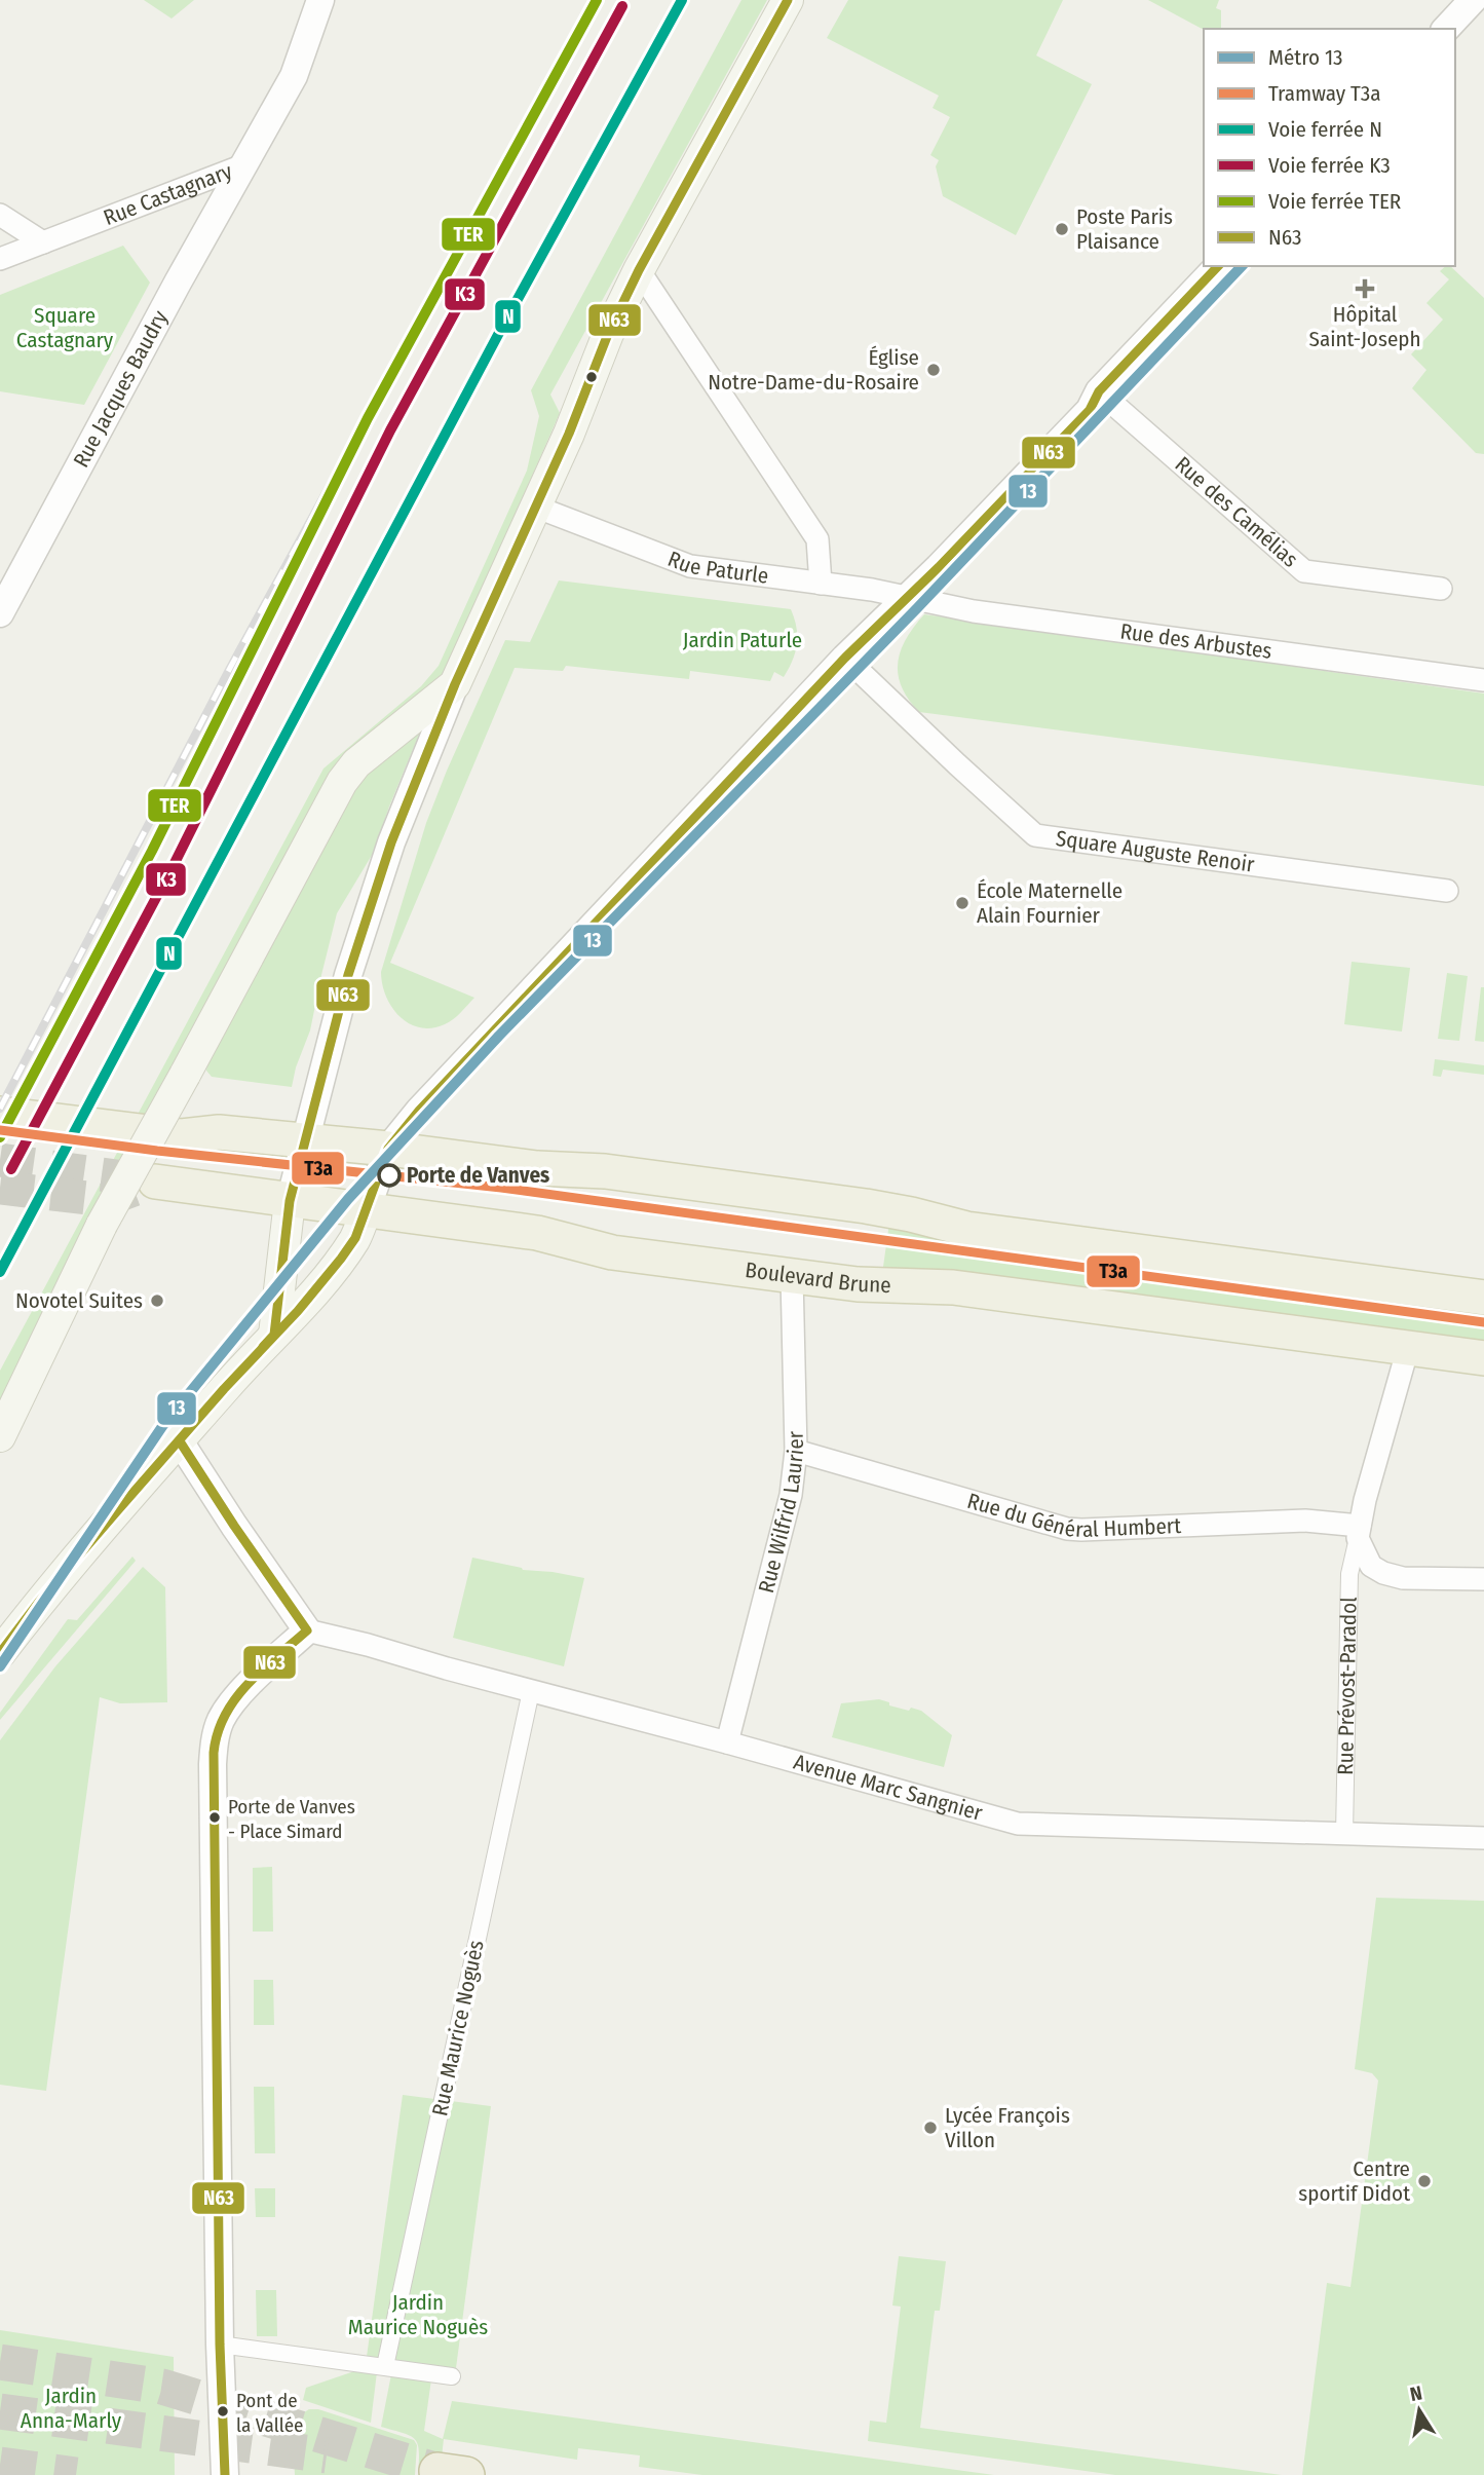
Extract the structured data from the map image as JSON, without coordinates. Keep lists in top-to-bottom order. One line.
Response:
{"streets":{"main road":["Boulevard Brune"],"street":["Rue Castagnary","Rue Jacques Baudry","Rue des Camélias","Rue Paturle","Rue des Arbustes","Square Auguste Renoir","Rue Wilfrid Laurier","Rue du Général Humbert","Rue Prévost-Paradol","Avenue Marc Sangnier","Rue Maurice Noguès"]},"crossings":[["Rue Castagnary","Rue Jacques Baudry"],["Rue Paturle","Rue des Arbustes"],["Boulevard Brune","Rue Wilfrid Laurier"],["Boulevard Brune","Rue Prévost-Paradol"],["Rue Wilfrid Laurier","Rue du Général Humbert"],["Rue Wilfrid Laurier","Avenue Marc Sangnier"],["Rue du Général Humbert","Rue Prévost-Paradol"],["Rue Prévost-Paradol","Avenue Marc Sangnier"],["Avenue Marc Sangnier","Rue Maurice Noguès"]],"parks":["Square Castagnary","Jardin Paturle","Jardin Maurice Noguès","Jardin Anna-Marly"],"places":{"other":["Poste Paris Plaisance","Église Notre-Dame-du-Rosaire","École Maternelle Alain Fournier","Porte de Vanves","Novotel Suites","Porte de Vanves - Place Simard","Lycée François Villon","Centre sportif Didot","Pont de la Vallée"],"health":["Hôpital Saint-Joseph"]},"lines":["rail line N","rail line TER","transit line N63","rail line K3","metro line 13","tram line T3a"],"legend":["Métro 13","Tramway T3a","Voie ferrée N","Voie ferrée K3","Voie ferrée TER","N63"],"north":"top"}
